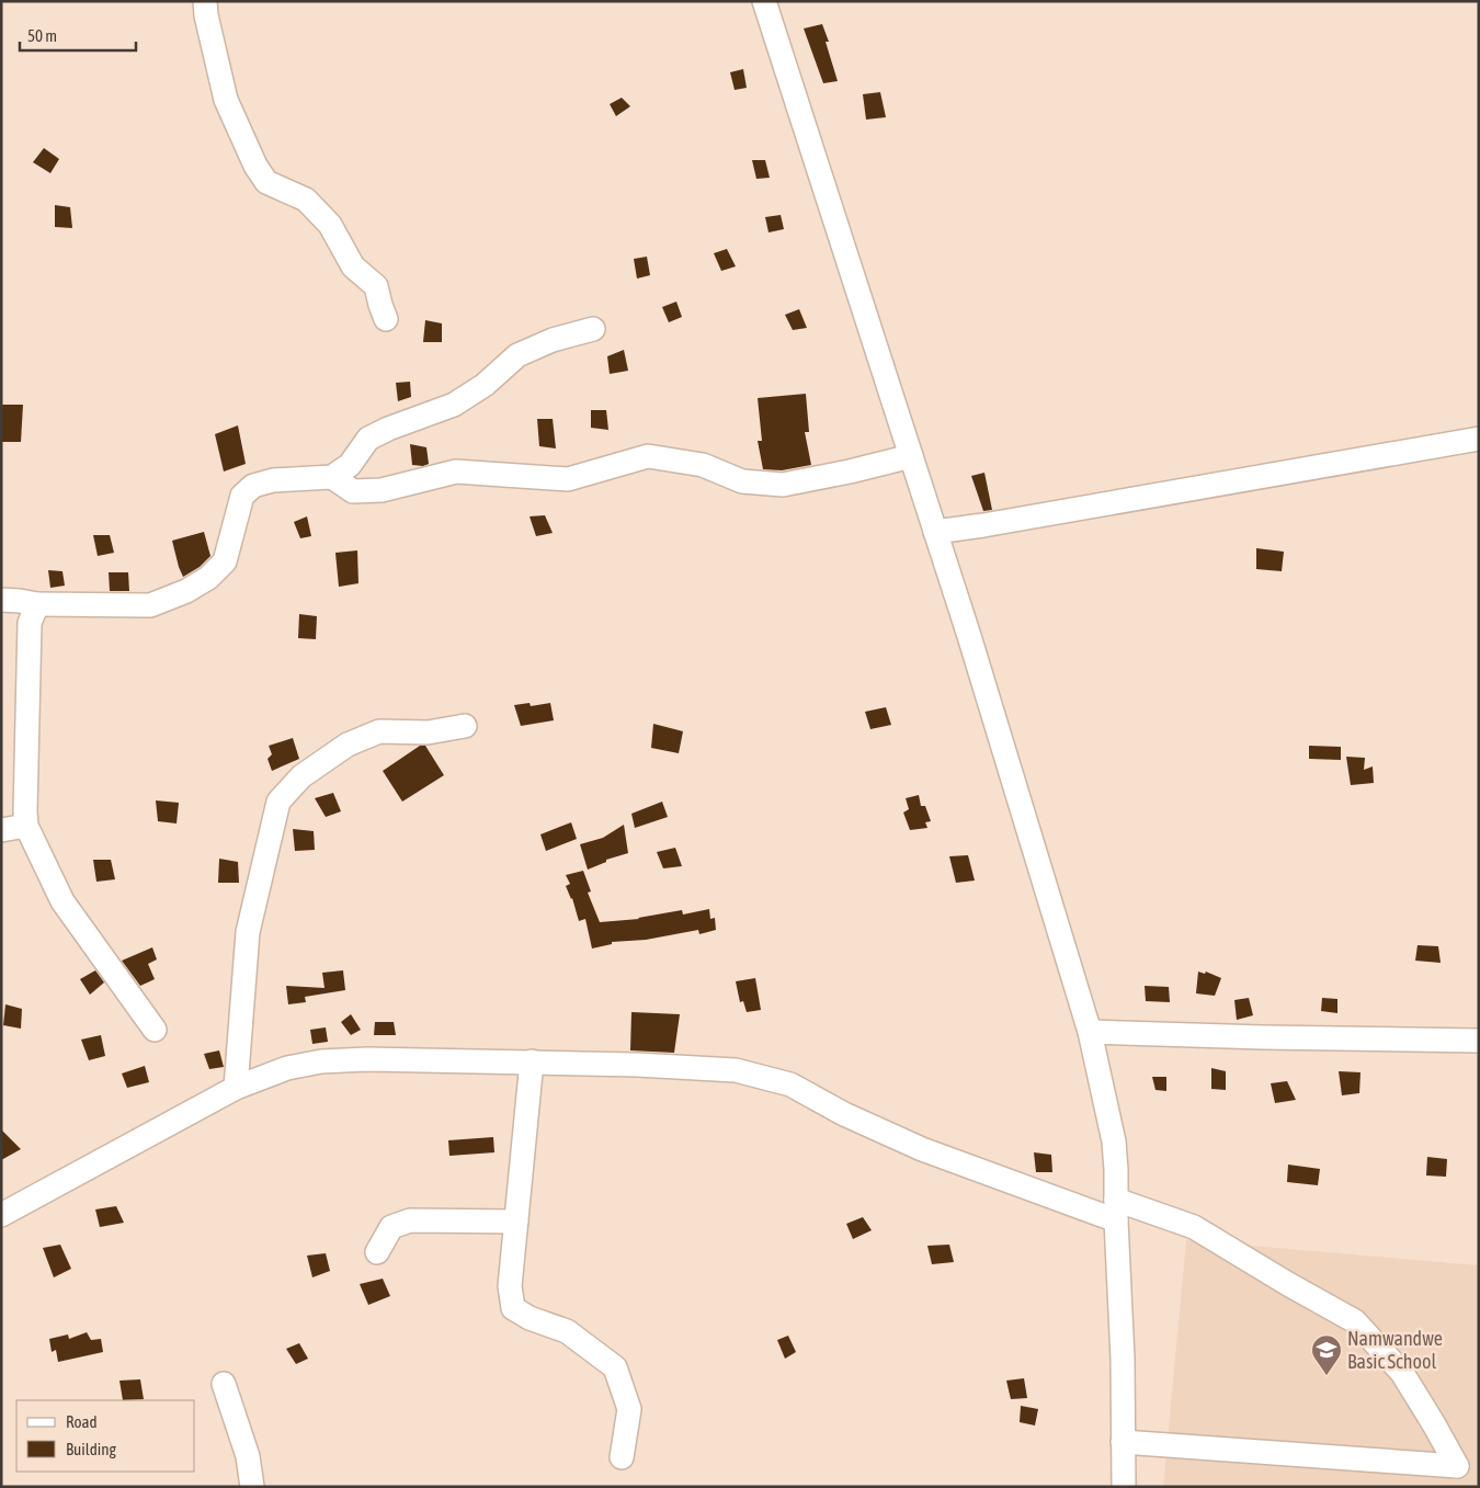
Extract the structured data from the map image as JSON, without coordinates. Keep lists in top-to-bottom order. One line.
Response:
{"places":{"school or university":["Namwandwe Basic School"]},"legend":["Road","Building"],"scale_bar":"50 m"}
